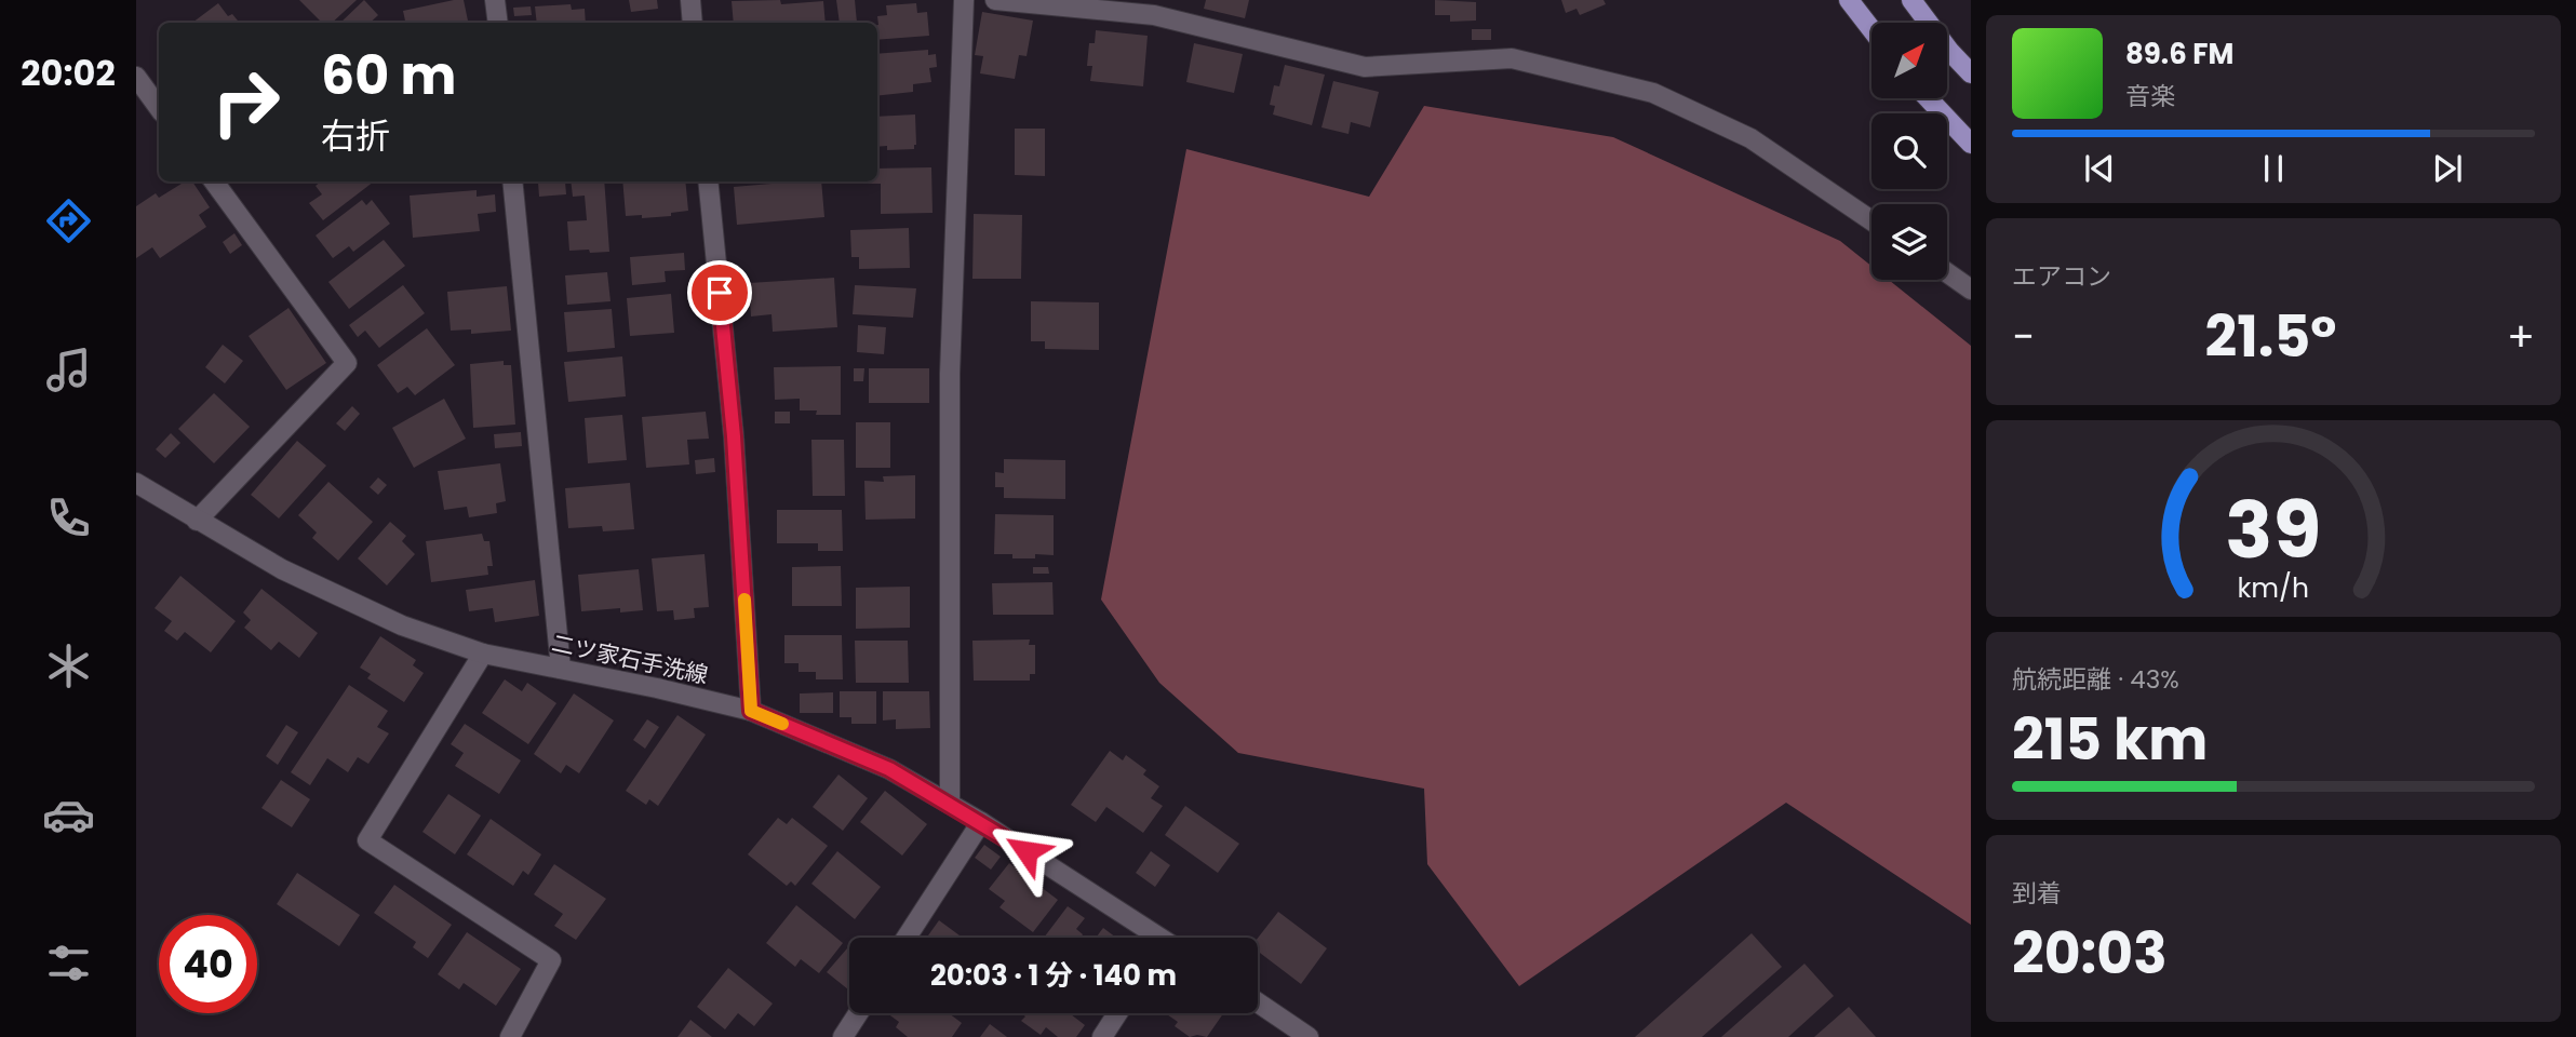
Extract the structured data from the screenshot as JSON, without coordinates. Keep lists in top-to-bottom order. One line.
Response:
{"streets":{"street":["二ツ家石手洗線"]},"north":"top right","page":{"tabs":"20:02","turn":["60 m","右折"],"song":["89.6 FM","音楽"],"tile":["エアコン",["航続距離 · 43%","215 km"],["到着","20:03"]],"heat":["−","21.5°","+"],"limit":"40","trip":"20:03 · 1 分 · 140 m","gauge":["39","km/h"]}}
